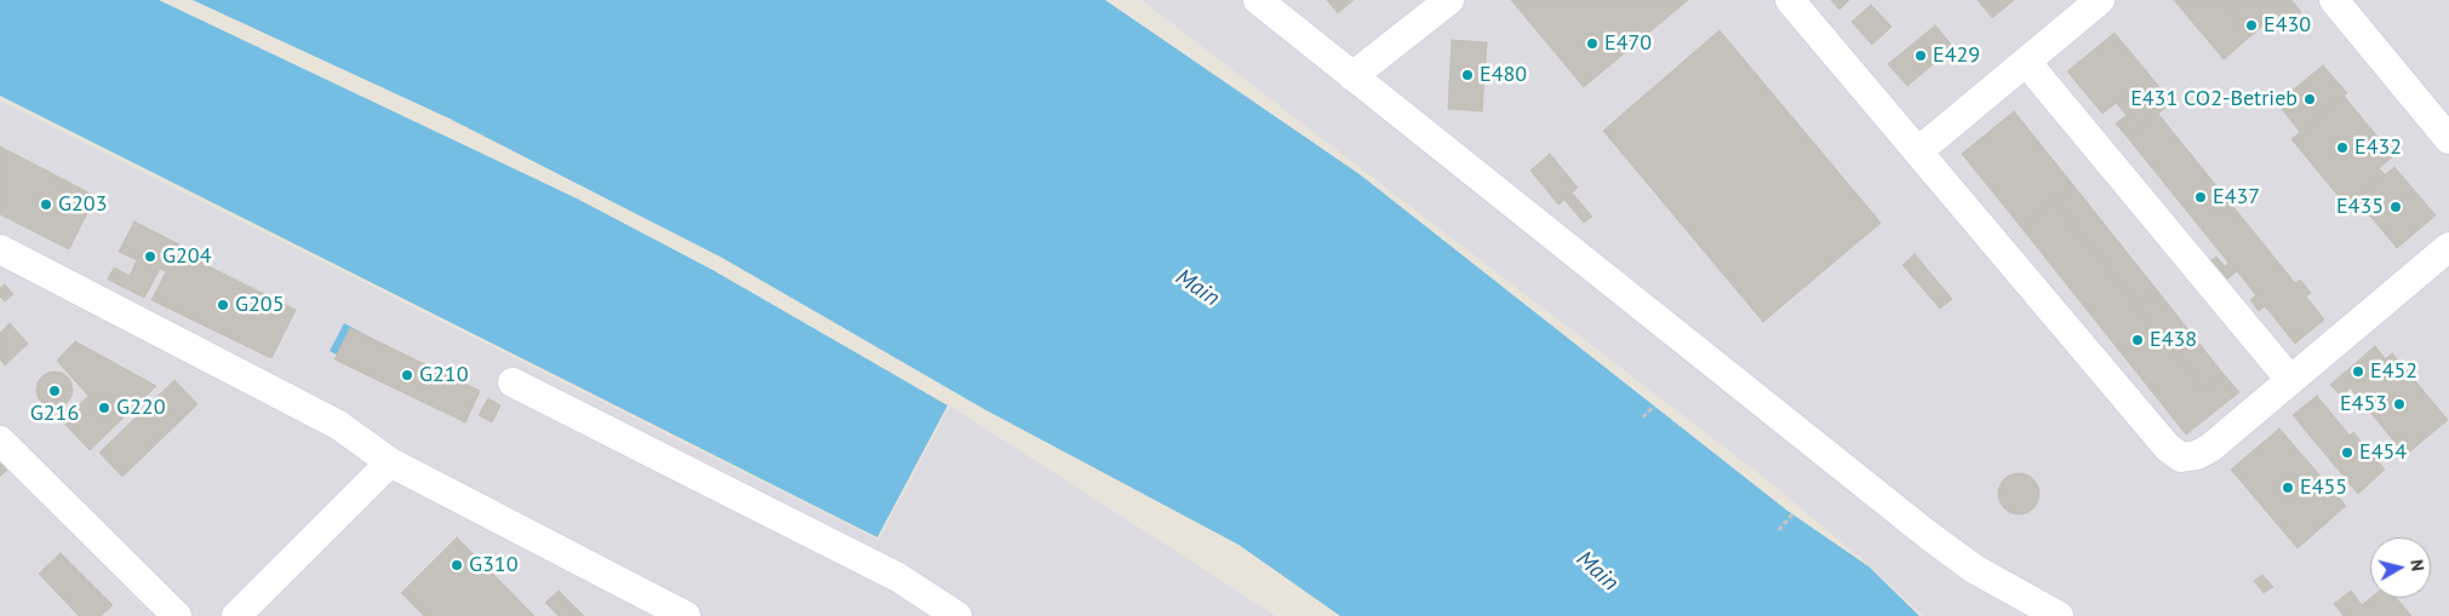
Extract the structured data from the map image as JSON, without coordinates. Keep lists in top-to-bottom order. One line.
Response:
{"water":["Main"],"places":["E430","E470","E429","E480","E431 CO2-Betrieb","E432","E437","G203","E435","G204","G205","E438","E452","G210","G216","E453","G220","E454","E455","G310"],"north":"right"}
